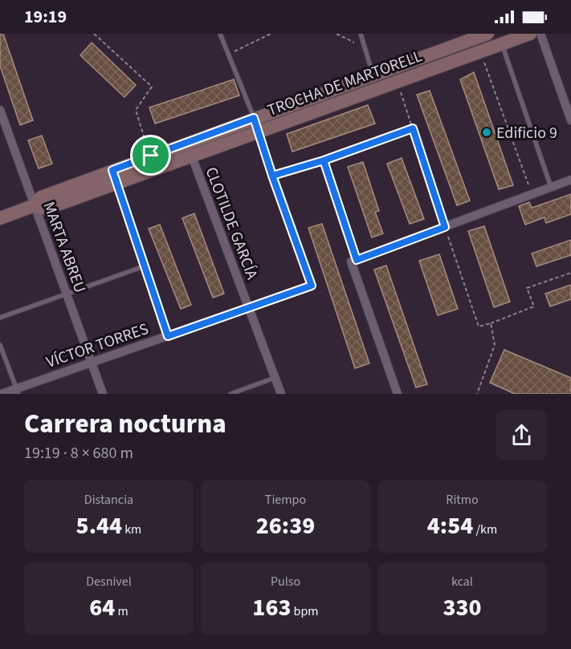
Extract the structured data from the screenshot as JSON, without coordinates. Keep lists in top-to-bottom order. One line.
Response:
{"streets":{"street":["TROCHA DE MARTORELL","CLOTILDE GARCÍA","MARTA ABREU","VÍCTOR TORRES"]},"crossings":[["TROCHA DE MARTORELL","CLOTILDE GARCÍA"],["TROCHA DE MARTORELL","MARTA ABREU"],["CLOTILDE GARCÍA","VÍCTOR TORRES"],["MARTA ABREU","VÍCTOR TORRES"]],"places":["Edificio 9"],"page":{"status":"19:19","heading":["Carrera nocturna","19:19 · 8 × 680 m"],"stats":[["Distancia","5.44 km"],["Tiempo","26:39"],["Ritmo","4:54 /km"],["Desnivel","64 m"],["Pulso","163 bpm"],["kcal","330"]]}}
